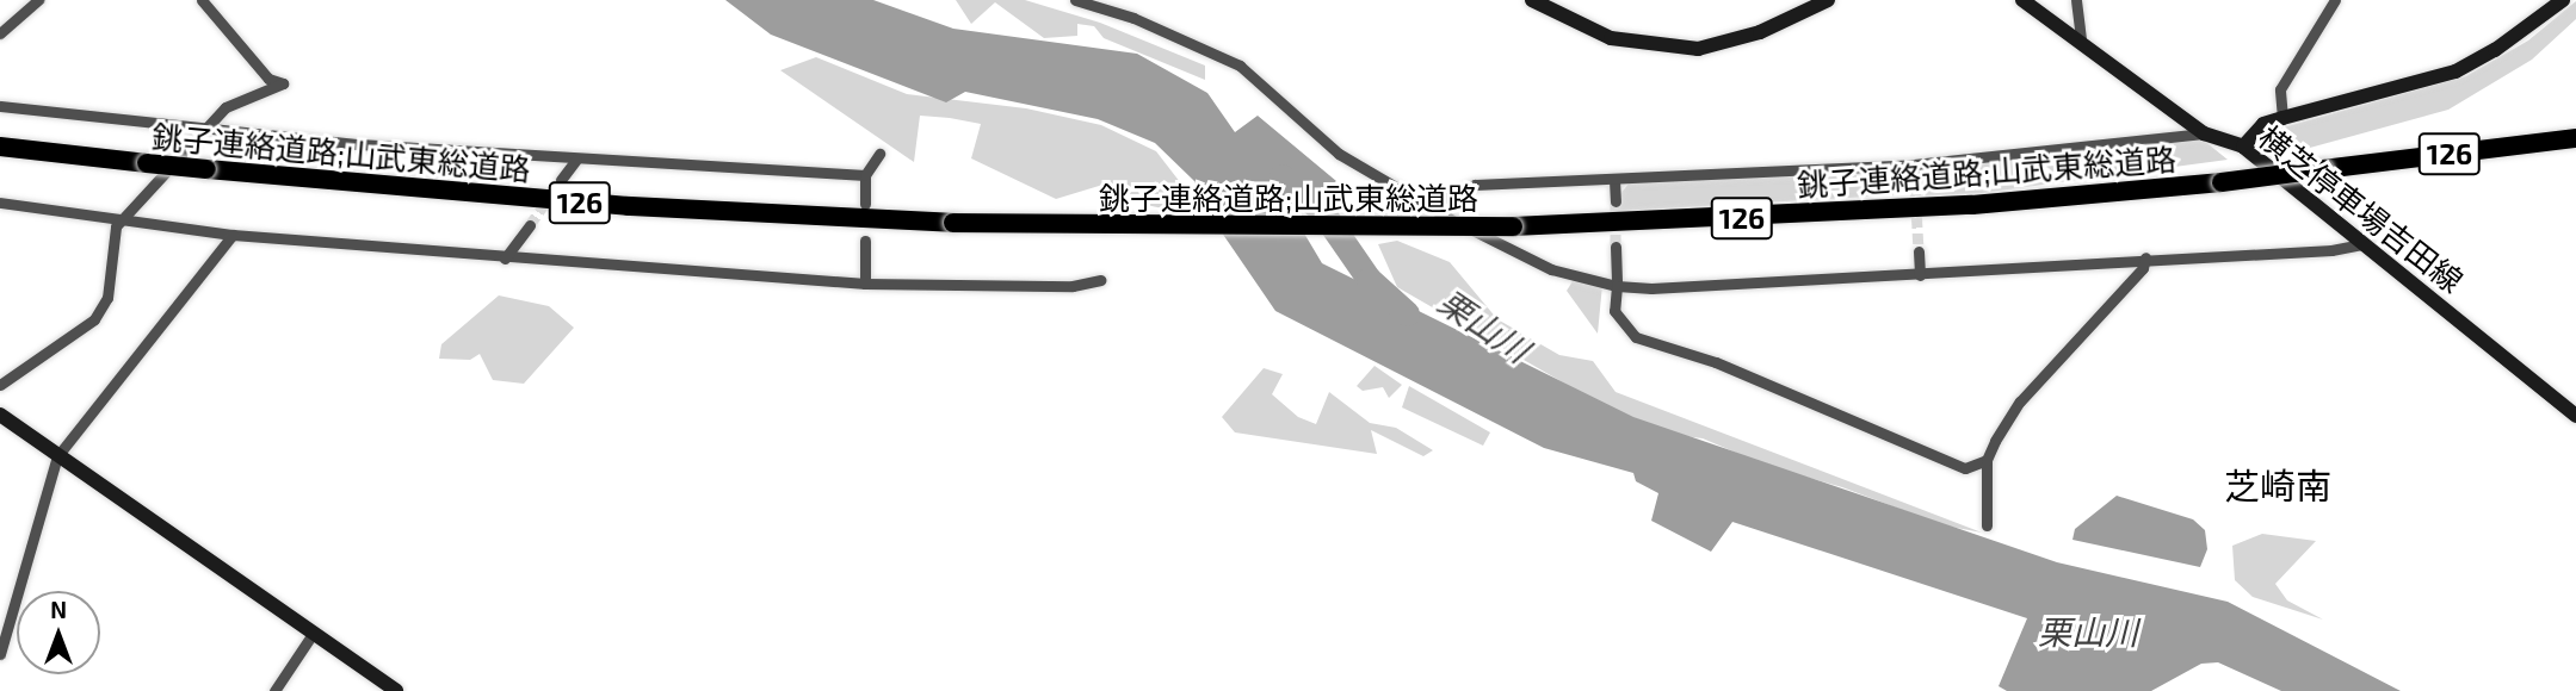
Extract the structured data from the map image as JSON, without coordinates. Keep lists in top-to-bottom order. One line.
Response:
{"streets":{"highway":["銚子連絡道路;山武東総道路","126"],"main road":["横芝停車場吉田線"]},"districts":["芝崎南"],"water":["栗山川"],"north":"top"}
